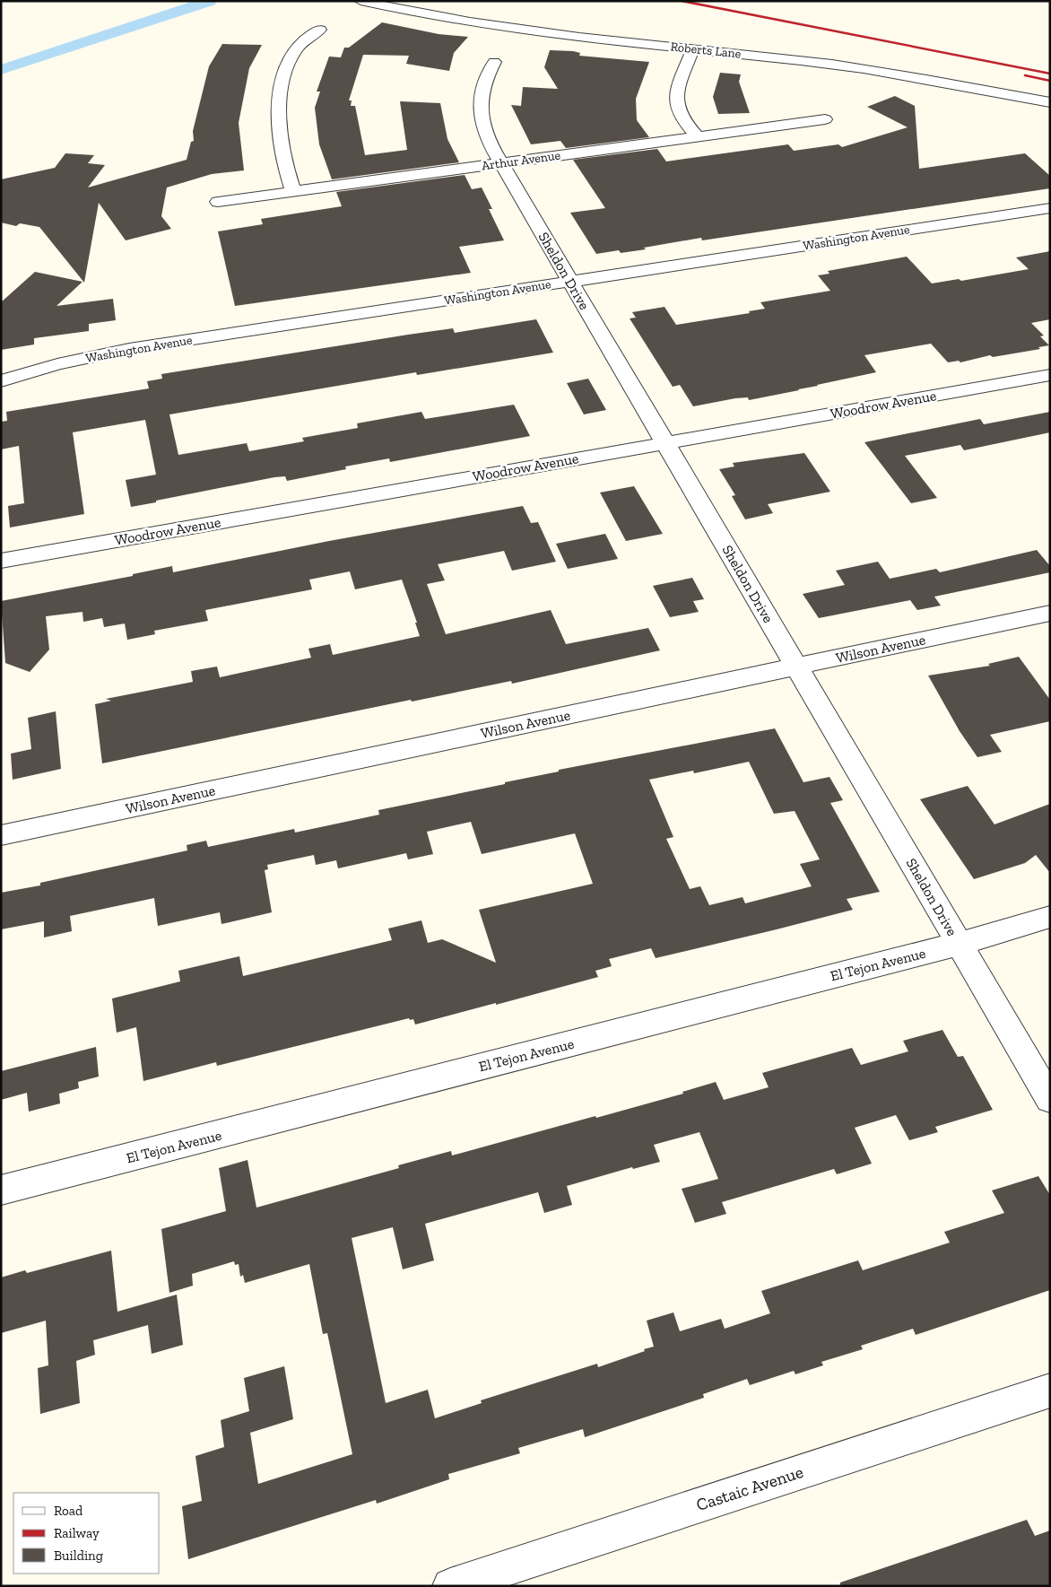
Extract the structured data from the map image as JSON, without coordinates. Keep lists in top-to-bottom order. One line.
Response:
{"streets":{"street":["Roberts Lane","Arthur Avenue","Washington Avenue","Sheldon Drive","Woodrow Avenue","Wilson Avenue","El Tejon Avenue","Castaic Avenue"]},"crossings":[["Arthur Avenue","Sheldon Drive"],["Washington Avenue","Sheldon Drive"],["Sheldon Drive","Woodrow Avenue"],["Sheldon Drive","Wilson Avenue"],["Sheldon Drive","El Tejon Avenue"]],"legend":["Road","Railway","Building"]}
